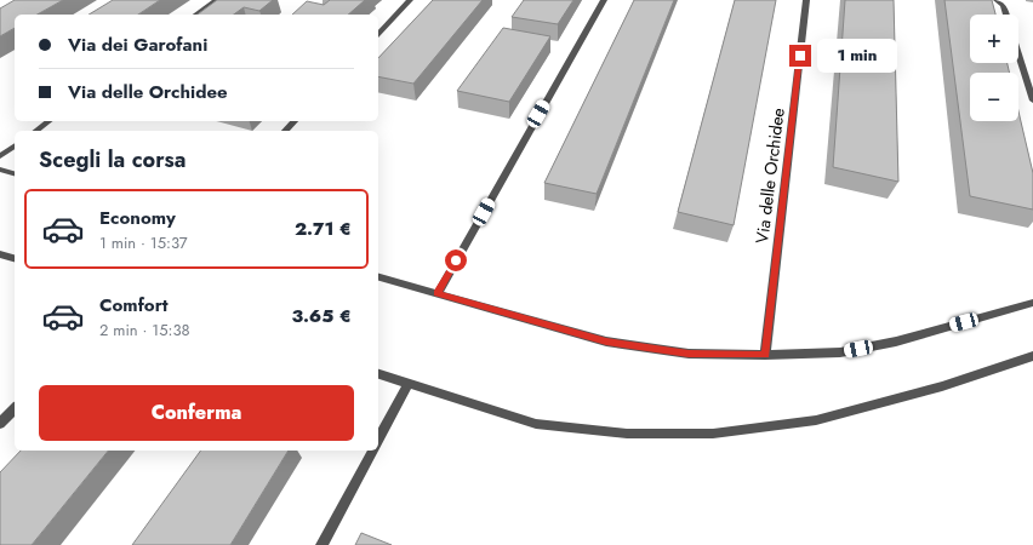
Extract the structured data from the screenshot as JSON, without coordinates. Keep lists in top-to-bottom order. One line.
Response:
{"streets":{"street":["Via delle Orchidee"]},"page":{"map_buttons":["+","−"],"banner":["Via dei Garofani","Via delle Orchidee"],"bubble":"1 min","heading":"Scegli la corsa","list":[{"name":"Economy","note":"1 min · 15:37","value":"2.71 €"},{"name":"Comfort","note":"2 min · 15:38","value":"3.65 €"}],"buttons":"Conferma"}}
